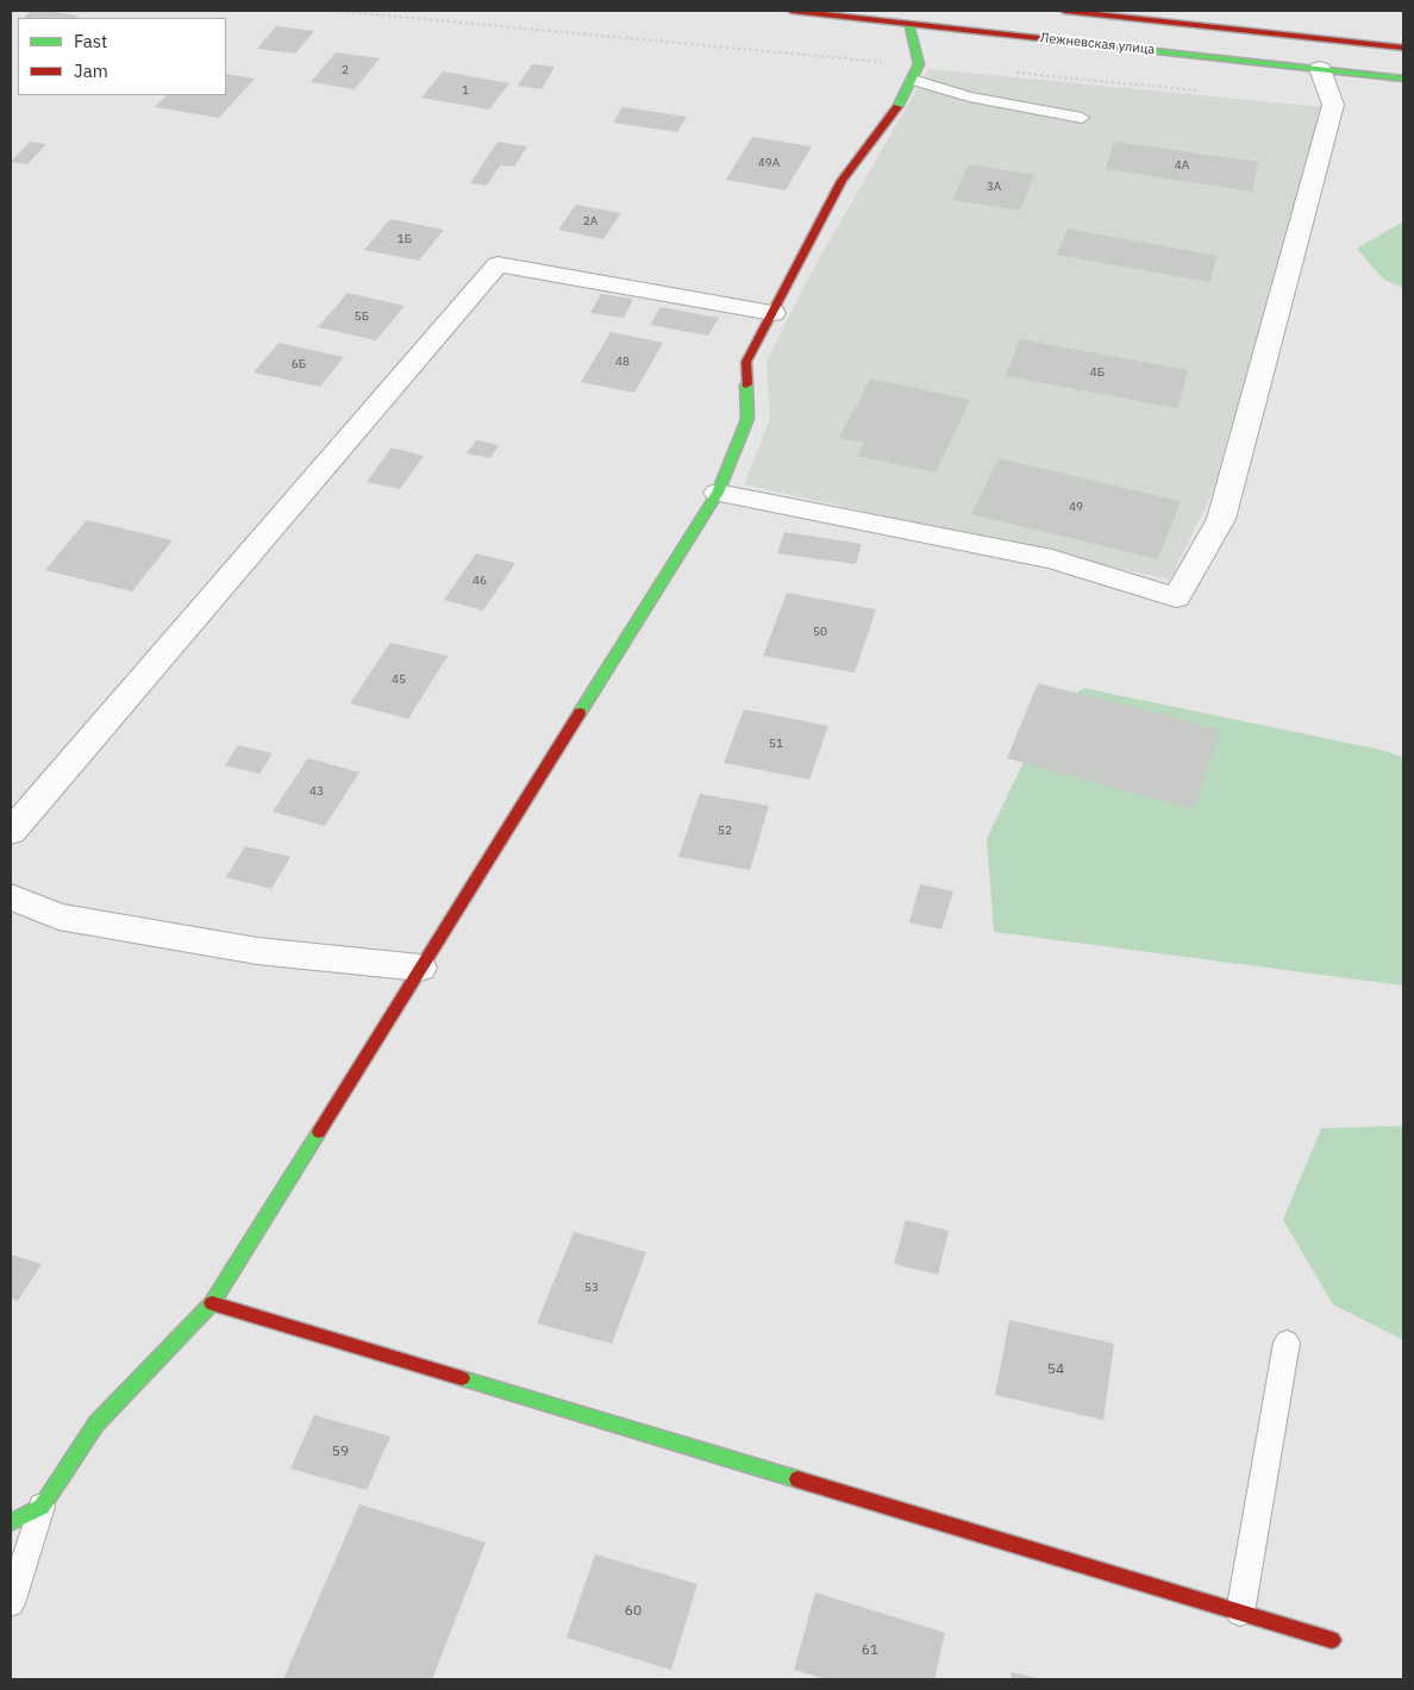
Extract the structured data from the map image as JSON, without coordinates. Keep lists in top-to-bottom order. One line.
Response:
{"streets":{"main road":["Лежневская улица"]},"house_numbers":["2","1","49А","4А","3А","2А","1Б","5Б","48","6Б","4Б","49","46","50","45","51","43","52","53","54","59","60","61"],"legend":["Fast","Jam"]}
